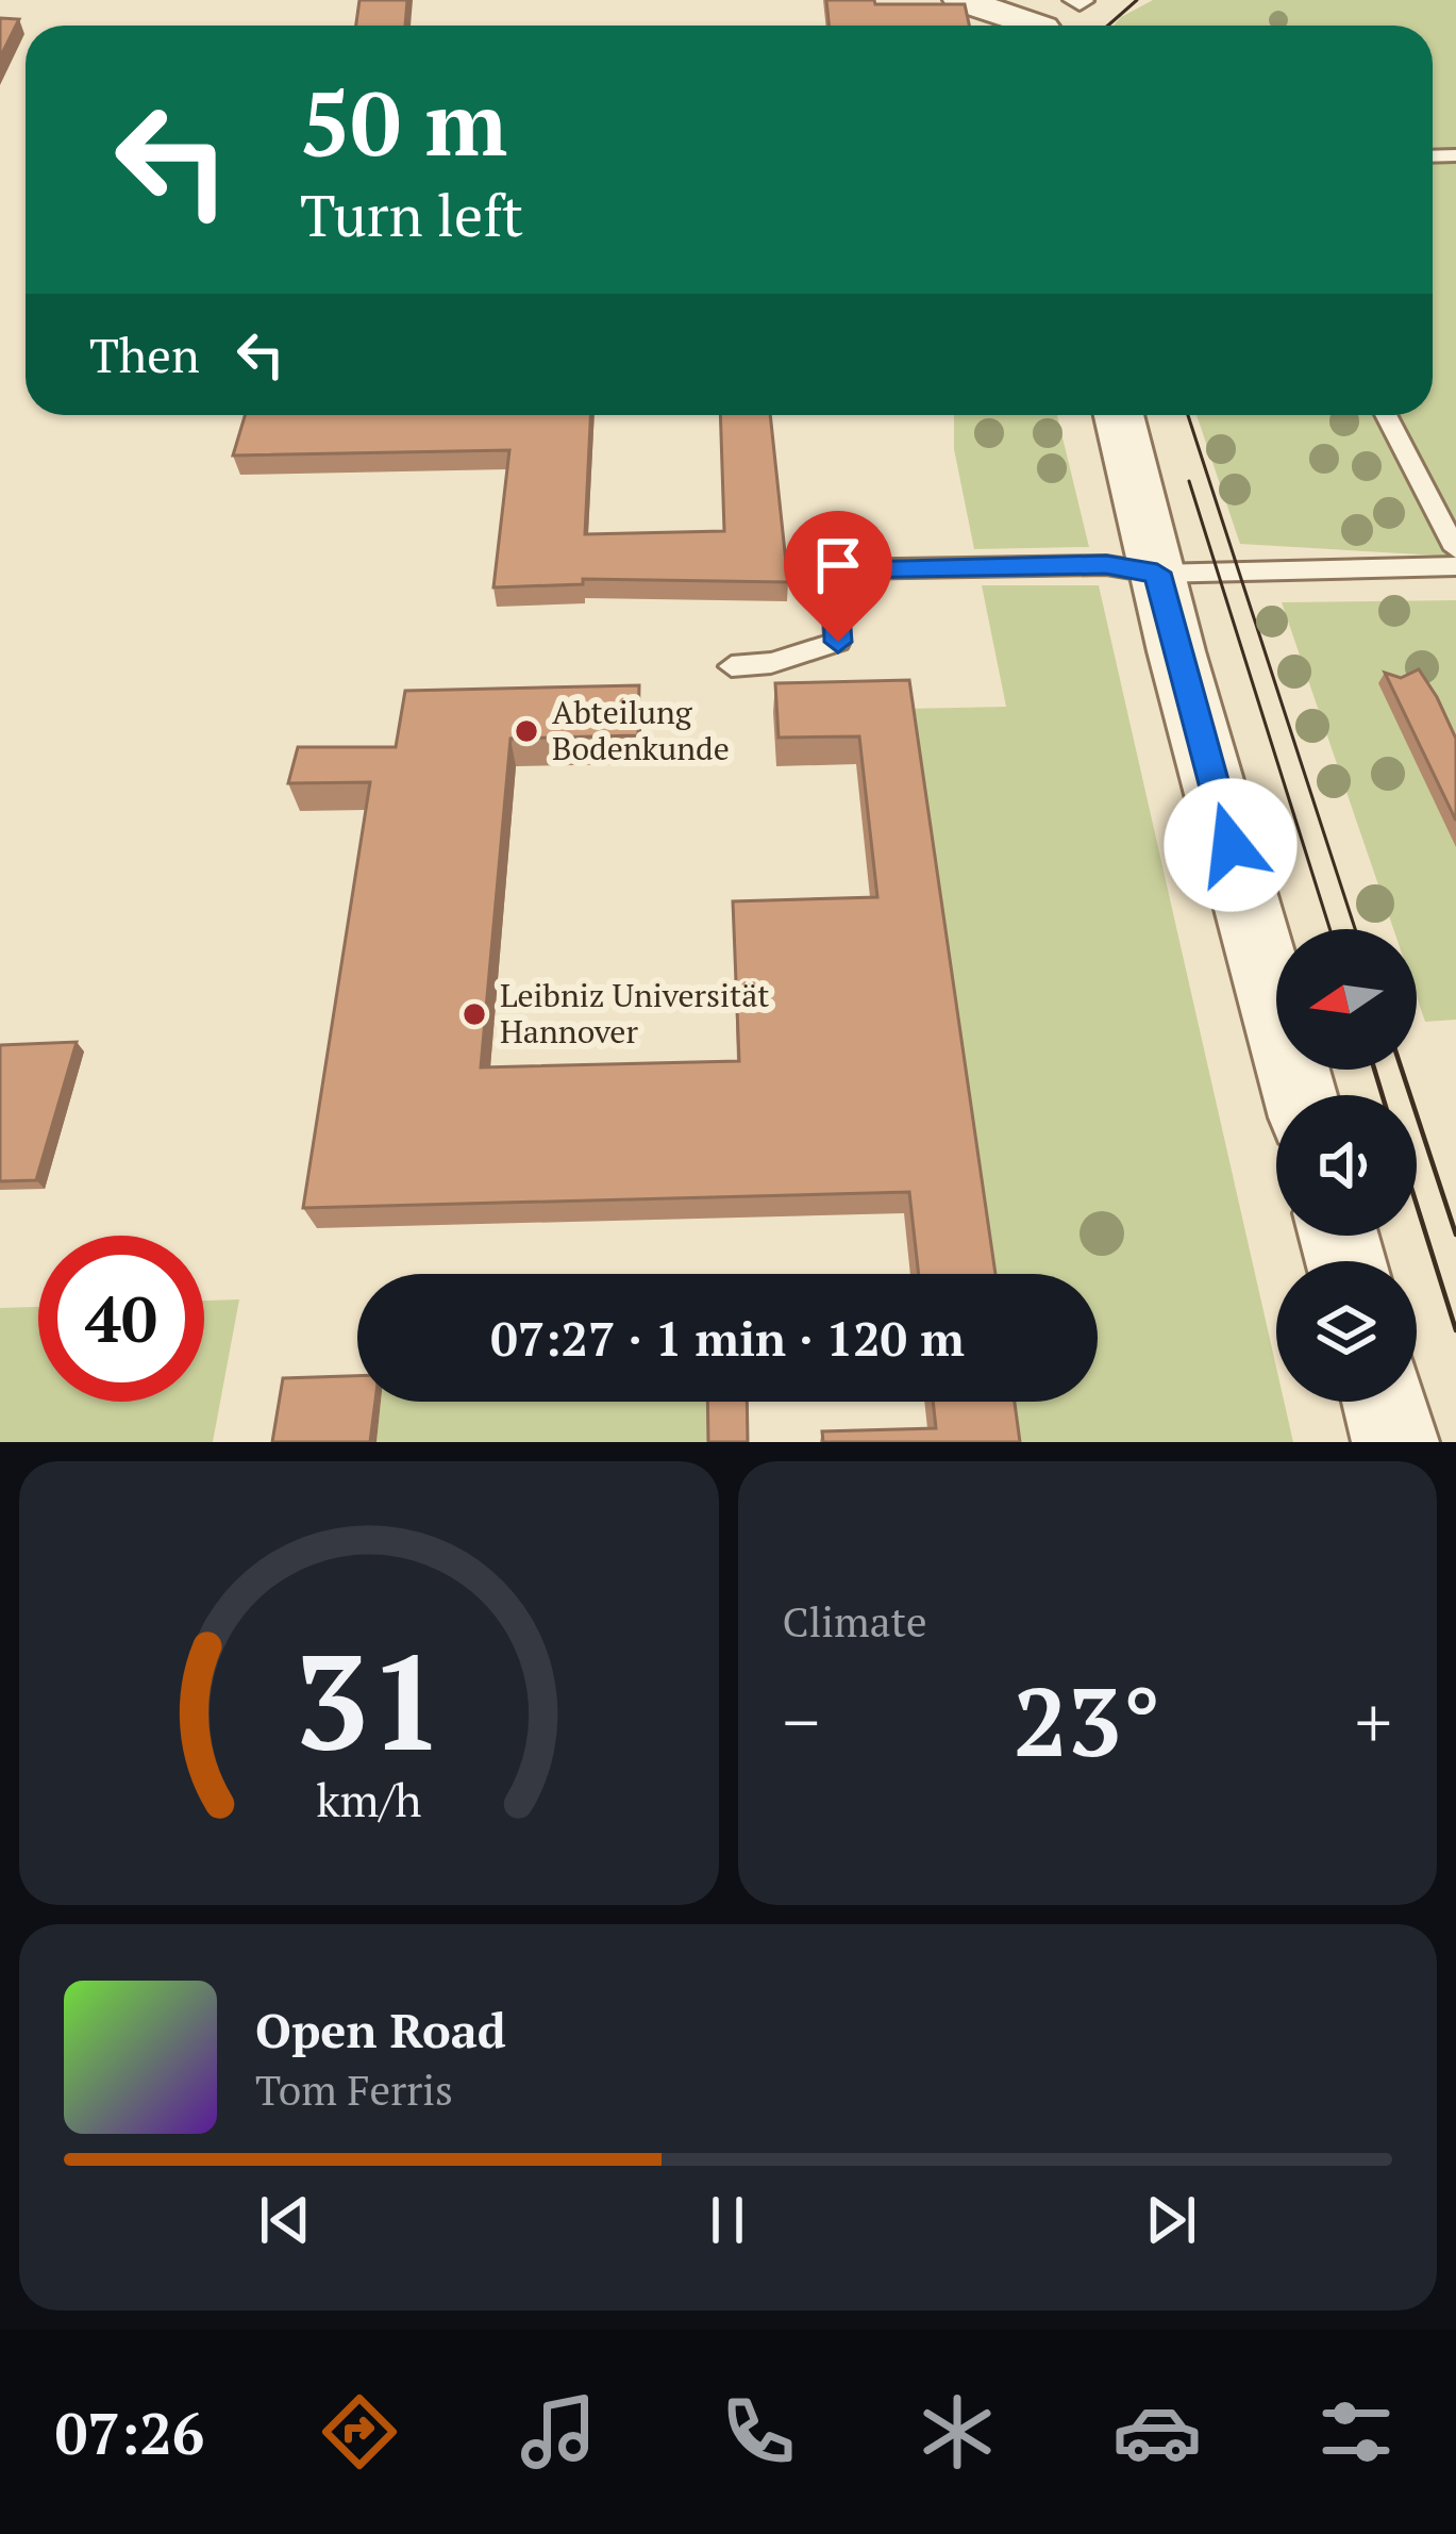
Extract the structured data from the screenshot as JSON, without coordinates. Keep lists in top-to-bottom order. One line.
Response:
{"places":["Abteilung Bodenkunde","Leibniz Universität Hannover"],"north":"left","page":{"turn":["50 m","Turn left"],"then":"Then","limit":"40","trip":"07:27 · 1 min · 120 m","tile":"Climate","heat":["−","23°","+"],"song":["Open Road","Tom Ferris"],"tabs":"07:26","gauge":["31","km/h"]}}
